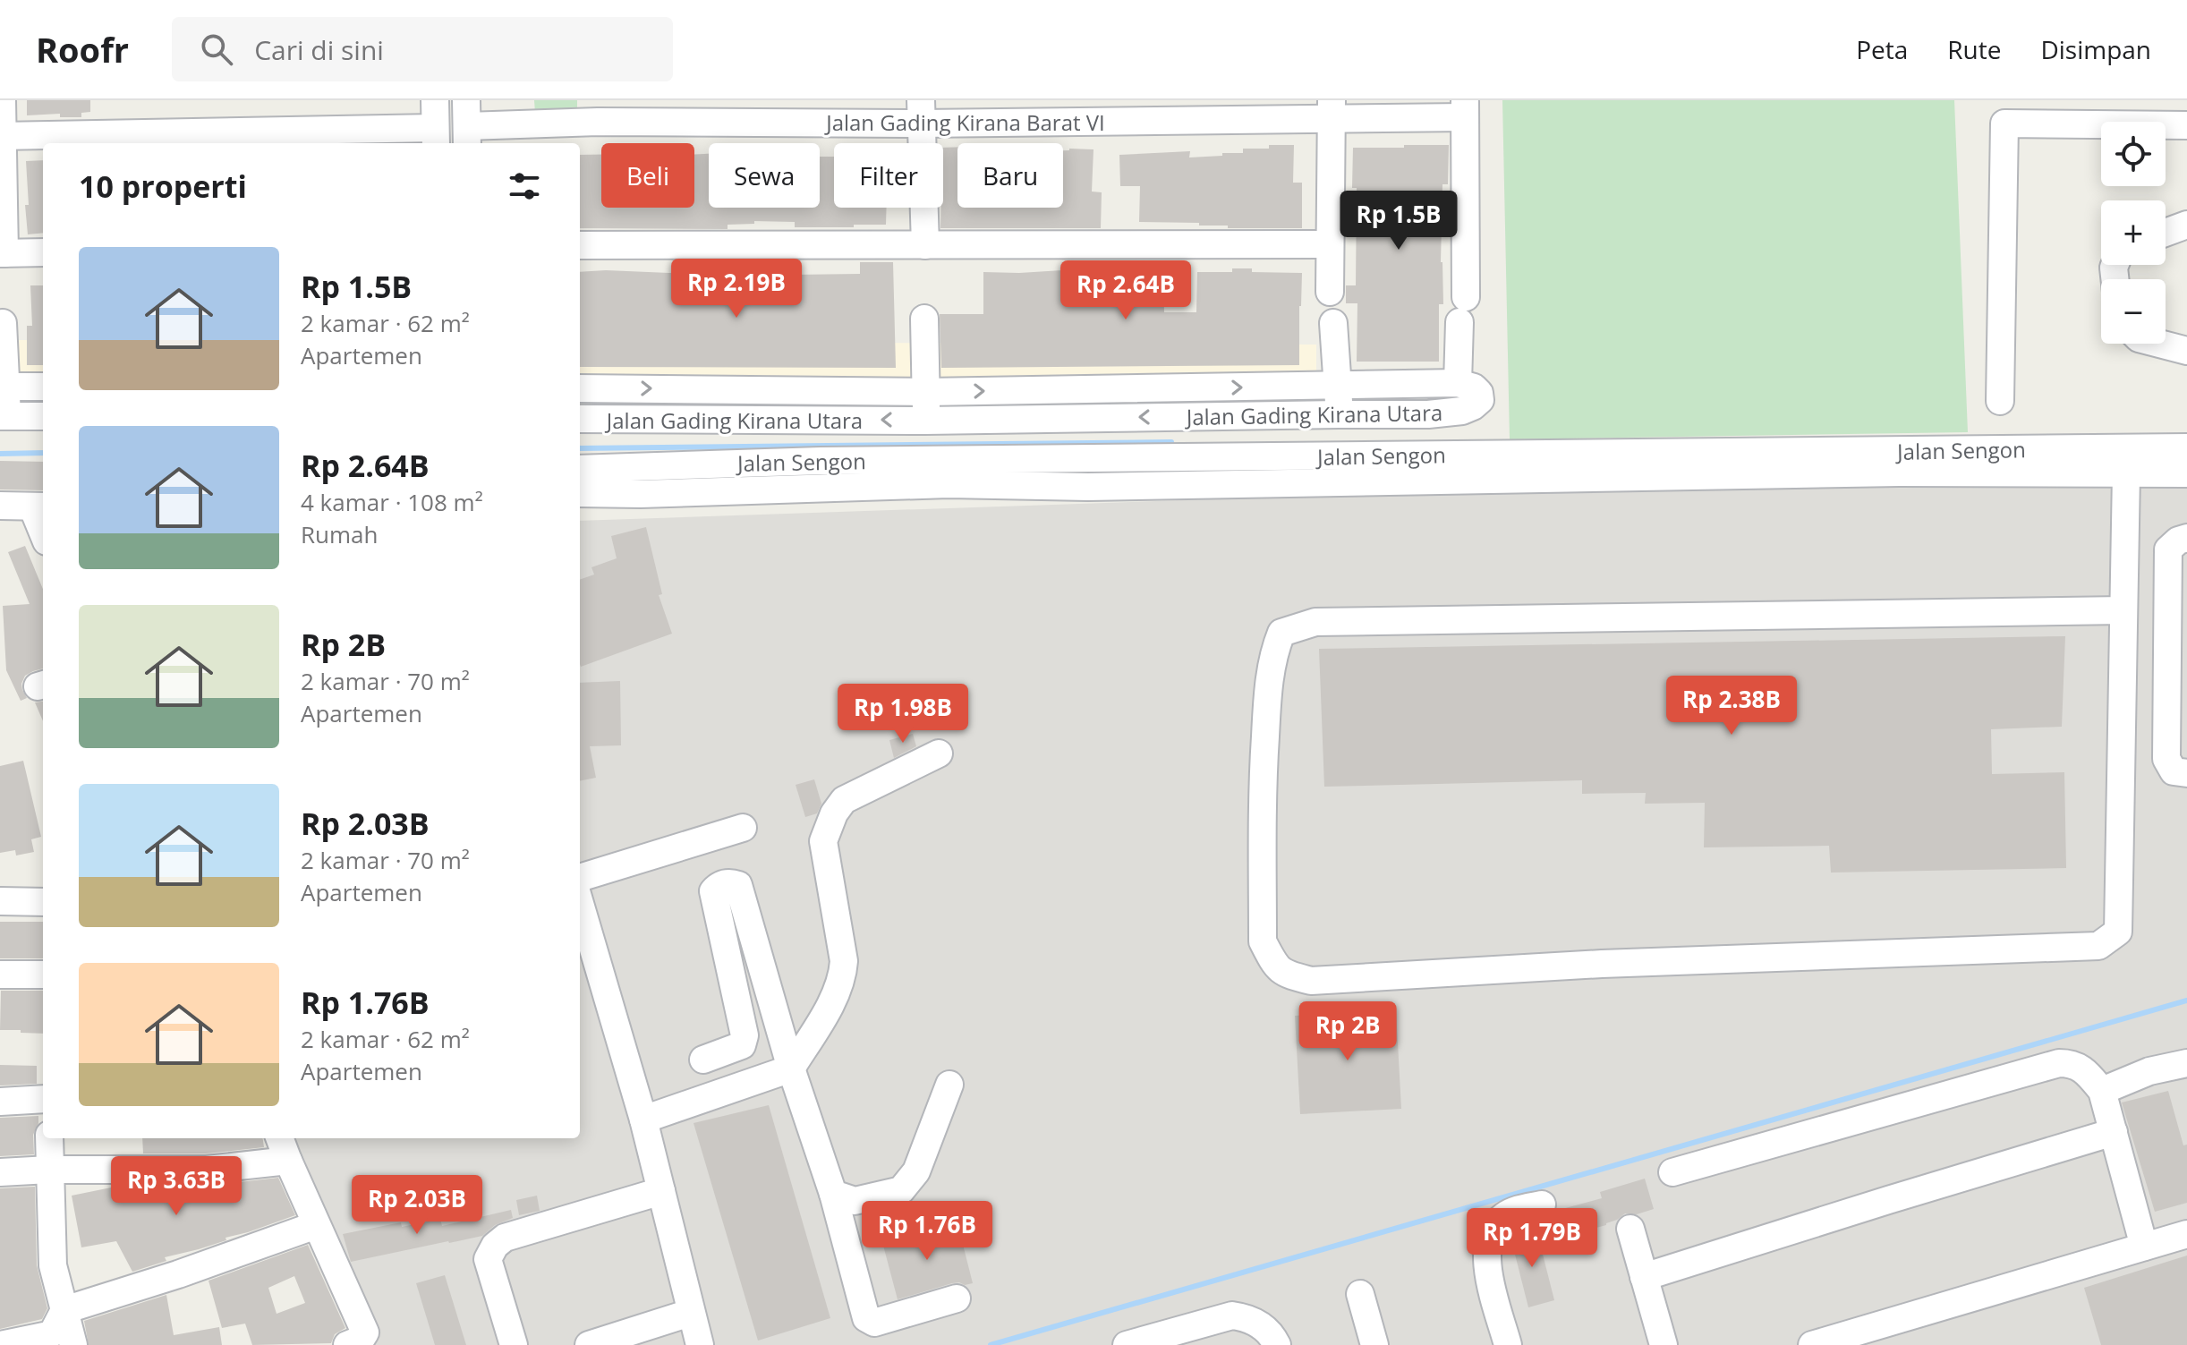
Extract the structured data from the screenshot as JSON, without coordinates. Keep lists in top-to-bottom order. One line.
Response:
{"streets":{"street":["Jalan Gading Kirana Barat VI","Jalan Gading Kirana Utara","Jalan Sengon"]},"page":{"header":"Roofr","search":"Cari di sini","nav":["Peta","Rute","Disimpan"],"map_buttons":["+","−"],"chip":["Beli","Sewa","Filter","Baru"],"heading":"10 properti","price":["Rp 1.5B","Rp 2.19B","Rp 2.64B","Rp 2.38B","Rp 1.98B","Rp 2B","Rp 3.63B","Rp 2.03B","Rp 1.76B","Rp 1.79B"],"list":[{"name":"Rp 1.5B","note":"2 kamar · 62 m² · Apartemen"},{"name":"Rp 2.64B","note":"4 kamar · 108 m² · Rumah"},{"name":"Rp 2B","note":"2 kamar · 70 m² · Apartemen"},{"name":"Rp 2.03B","note":"2 kamar · 70 m² · Apartemen"},{"name":"Rp 1.76B","note":"2 kamar · 62 m² · Apartemen"}]}}
